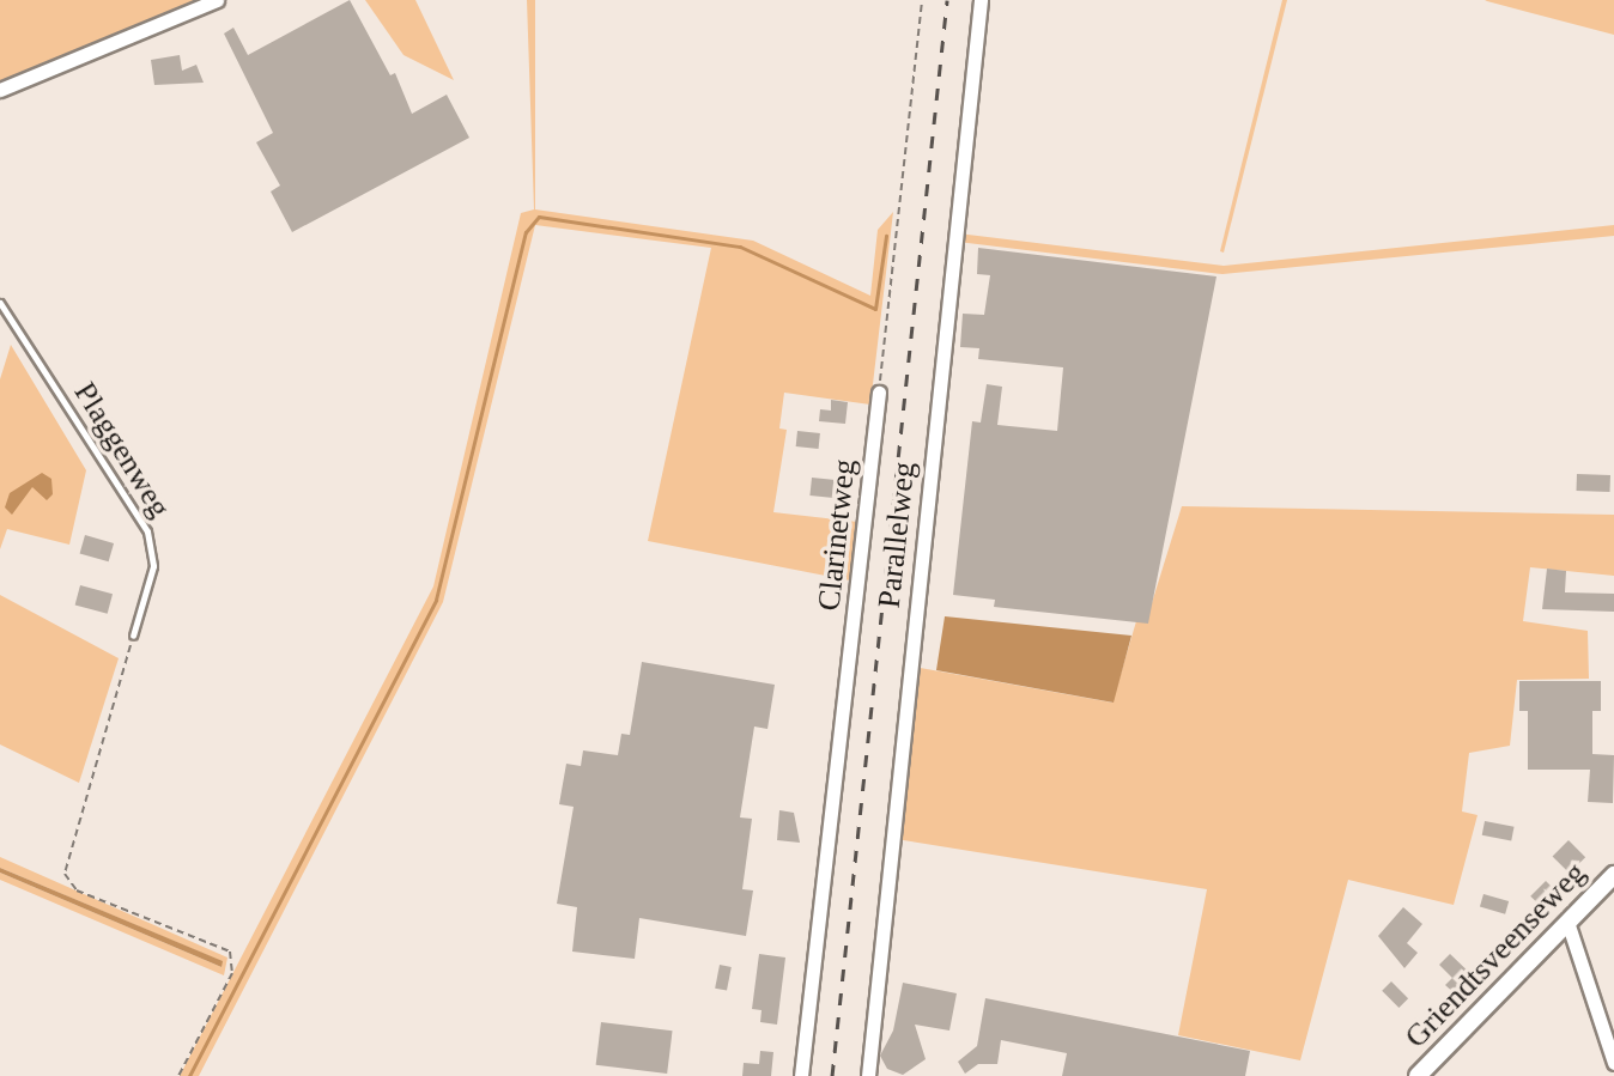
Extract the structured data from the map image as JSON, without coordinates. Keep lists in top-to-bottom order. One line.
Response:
{"streets":{"street":["Clarinetweg","Parallelweg","Griendtsveenseweg"],"lane":["Plaggenweg"]}}
